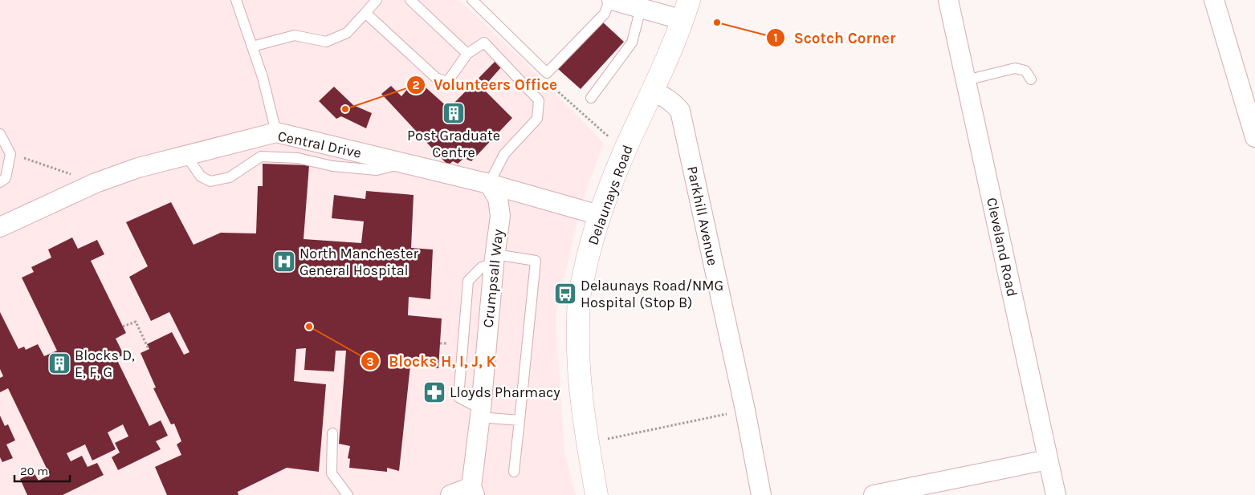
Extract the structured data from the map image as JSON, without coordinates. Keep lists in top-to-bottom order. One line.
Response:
{"streets":{"street":["Central Drive","Delaunays Road","Parkhill Avenue","Cleveland Road","Crumpsall Way"]},"crossings":[["Central Drive","Delaunays Road"],["Central Drive","Crumpsall Way"],["Delaunays Road","Parkhill Avenue"]],"places":{"other":["Scotch Corner","Volunteers Office","Blocks H, I, J, K"],"building":["Post Graduate Centre","Blocks D, E, F, G"],"hospital":["North Manchester General Hospital"],"bus stop":["Delaunays Road/NMG Hospital (Stop B)"],"pharmacy":["Lloyds Pharmacy"]},"scale_bar":"20 m"}
